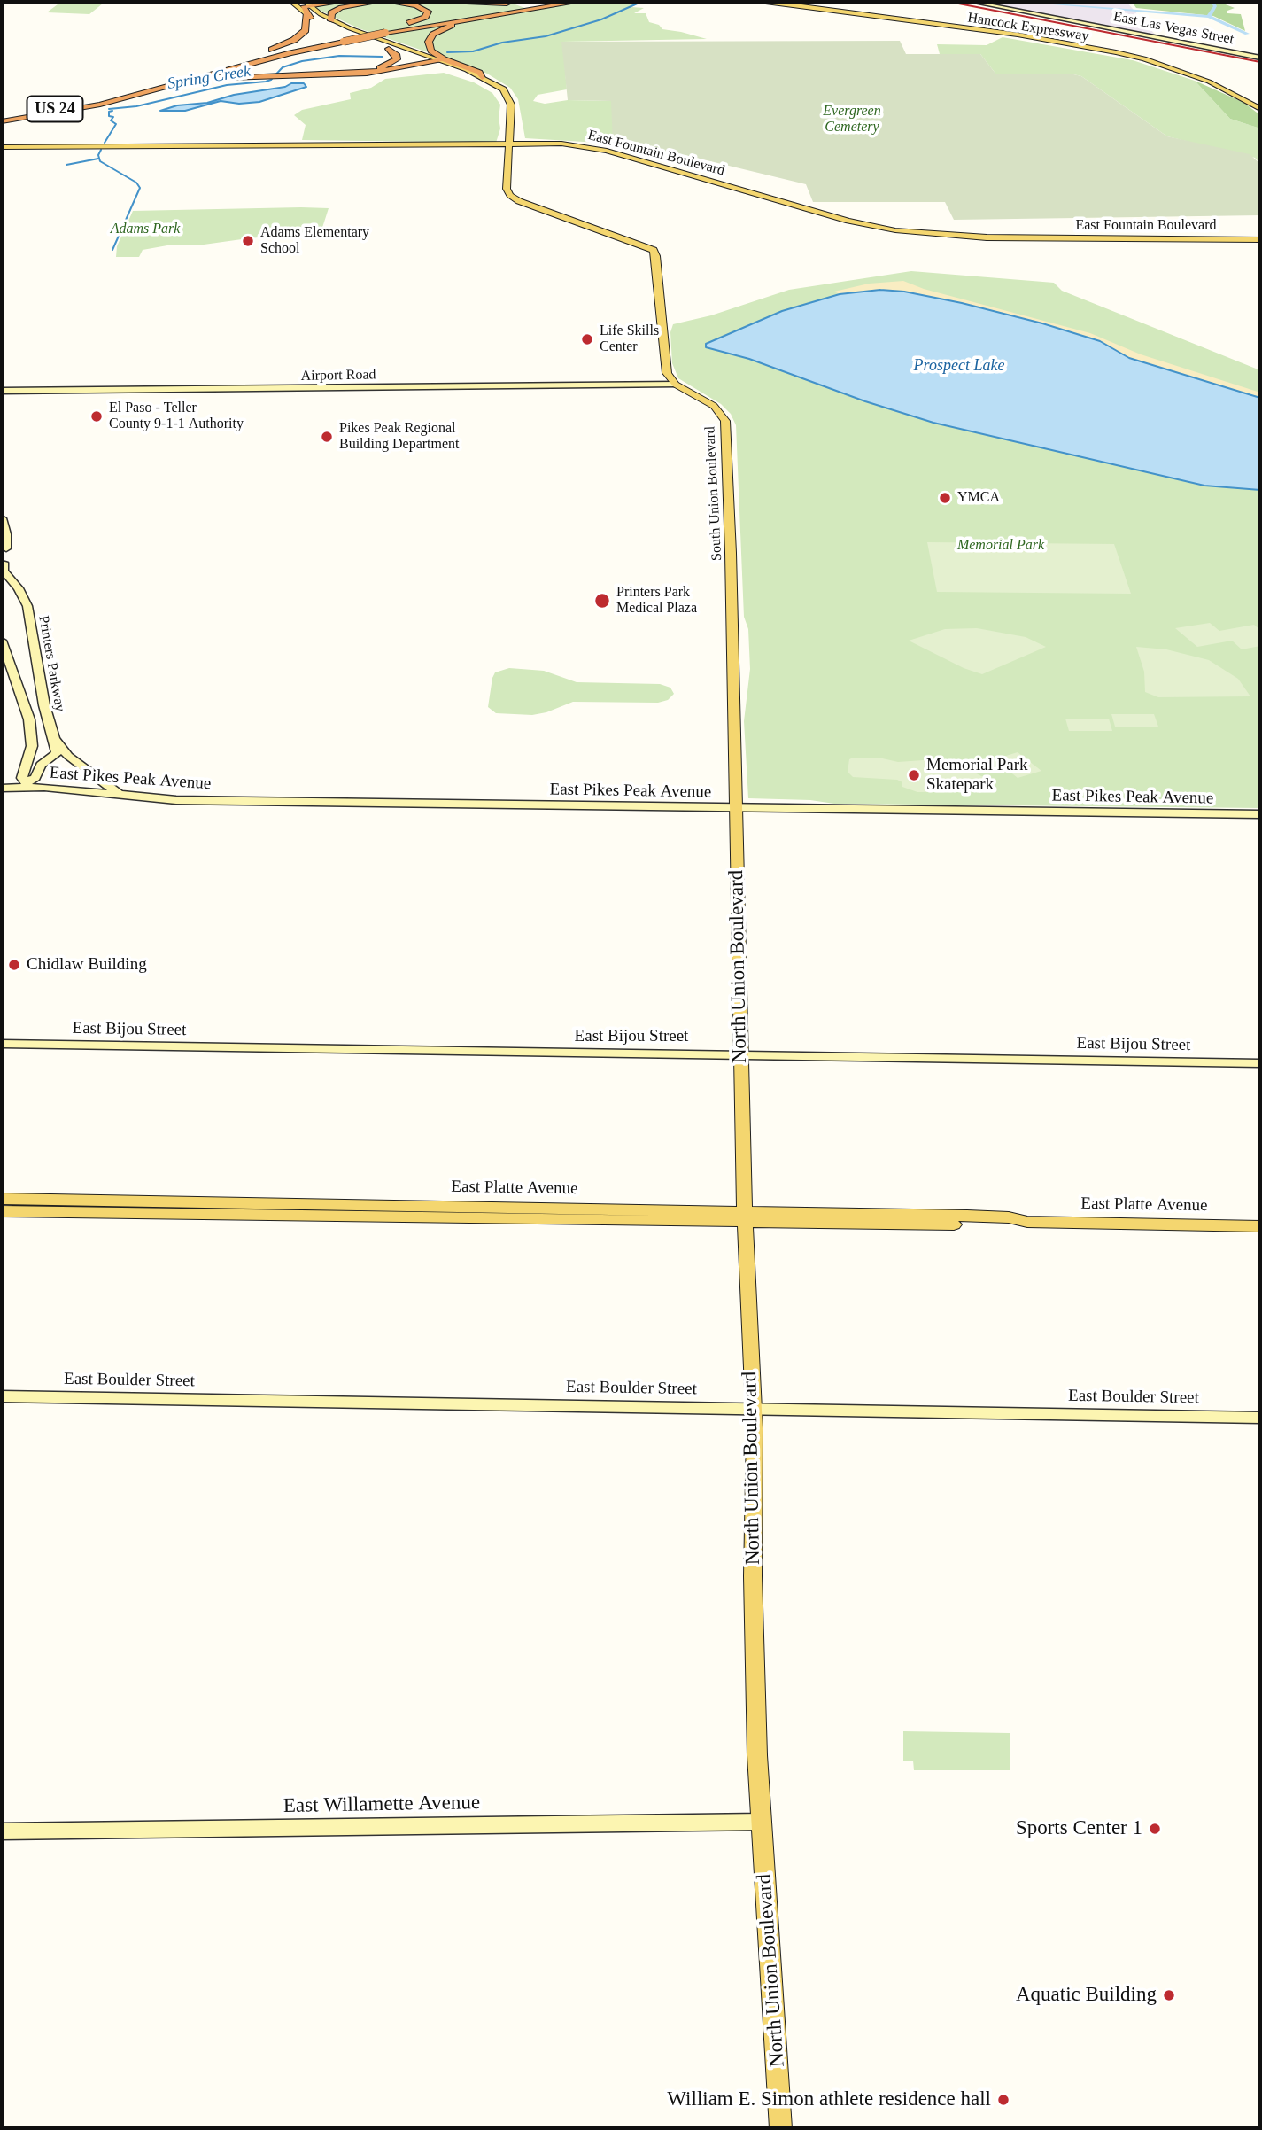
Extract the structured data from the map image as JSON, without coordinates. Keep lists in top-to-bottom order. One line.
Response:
{"streets":{"highway":["US 24"],"main road":["Hancock Expressway","East Las Vegas Street","East Fountain Boulevard","Airport Road","South Union Boulevard","Printers Parkway","East Pikes Peak Avenue","North Union Boulevard","East Bijou Street","East Platte Avenue","East Boulder Street","East Willamette Avenue"]},"crossings":[["Airport Road","South Union Boulevard"],["South Union Boulevard","East Pikes Peak Avenue"],["South Union Boulevard","North Union Boulevard"],["Printers Parkway","East Pikes Peak Avenue"],["East Pikes Peak Avenue","North Union Boulevard"],["North Union Boulevard","East Bijou Street"],["North Union Boulevard","East Platte Avenue"],["North Union Boulevard","East Boulder Street"],["North Union Boulevard","East Willamette Avenue"]],"water":["Spring Creek","Prospect Lake"],"parks":["Evergreen Cemetery","Adams Park","Memorial Park"],"places":["Adams Elementary School","Life Skills Center","El Paso - Teller County 9-1-1 Authority","Pikes Peak Regional Building Department","YMCA","Printers Park Medical Plaza","Memorial Park Skatepark","Chidlaw Building","Sports Center 1","Aquatic Building","William E. Simon athlete residence hall"]}
